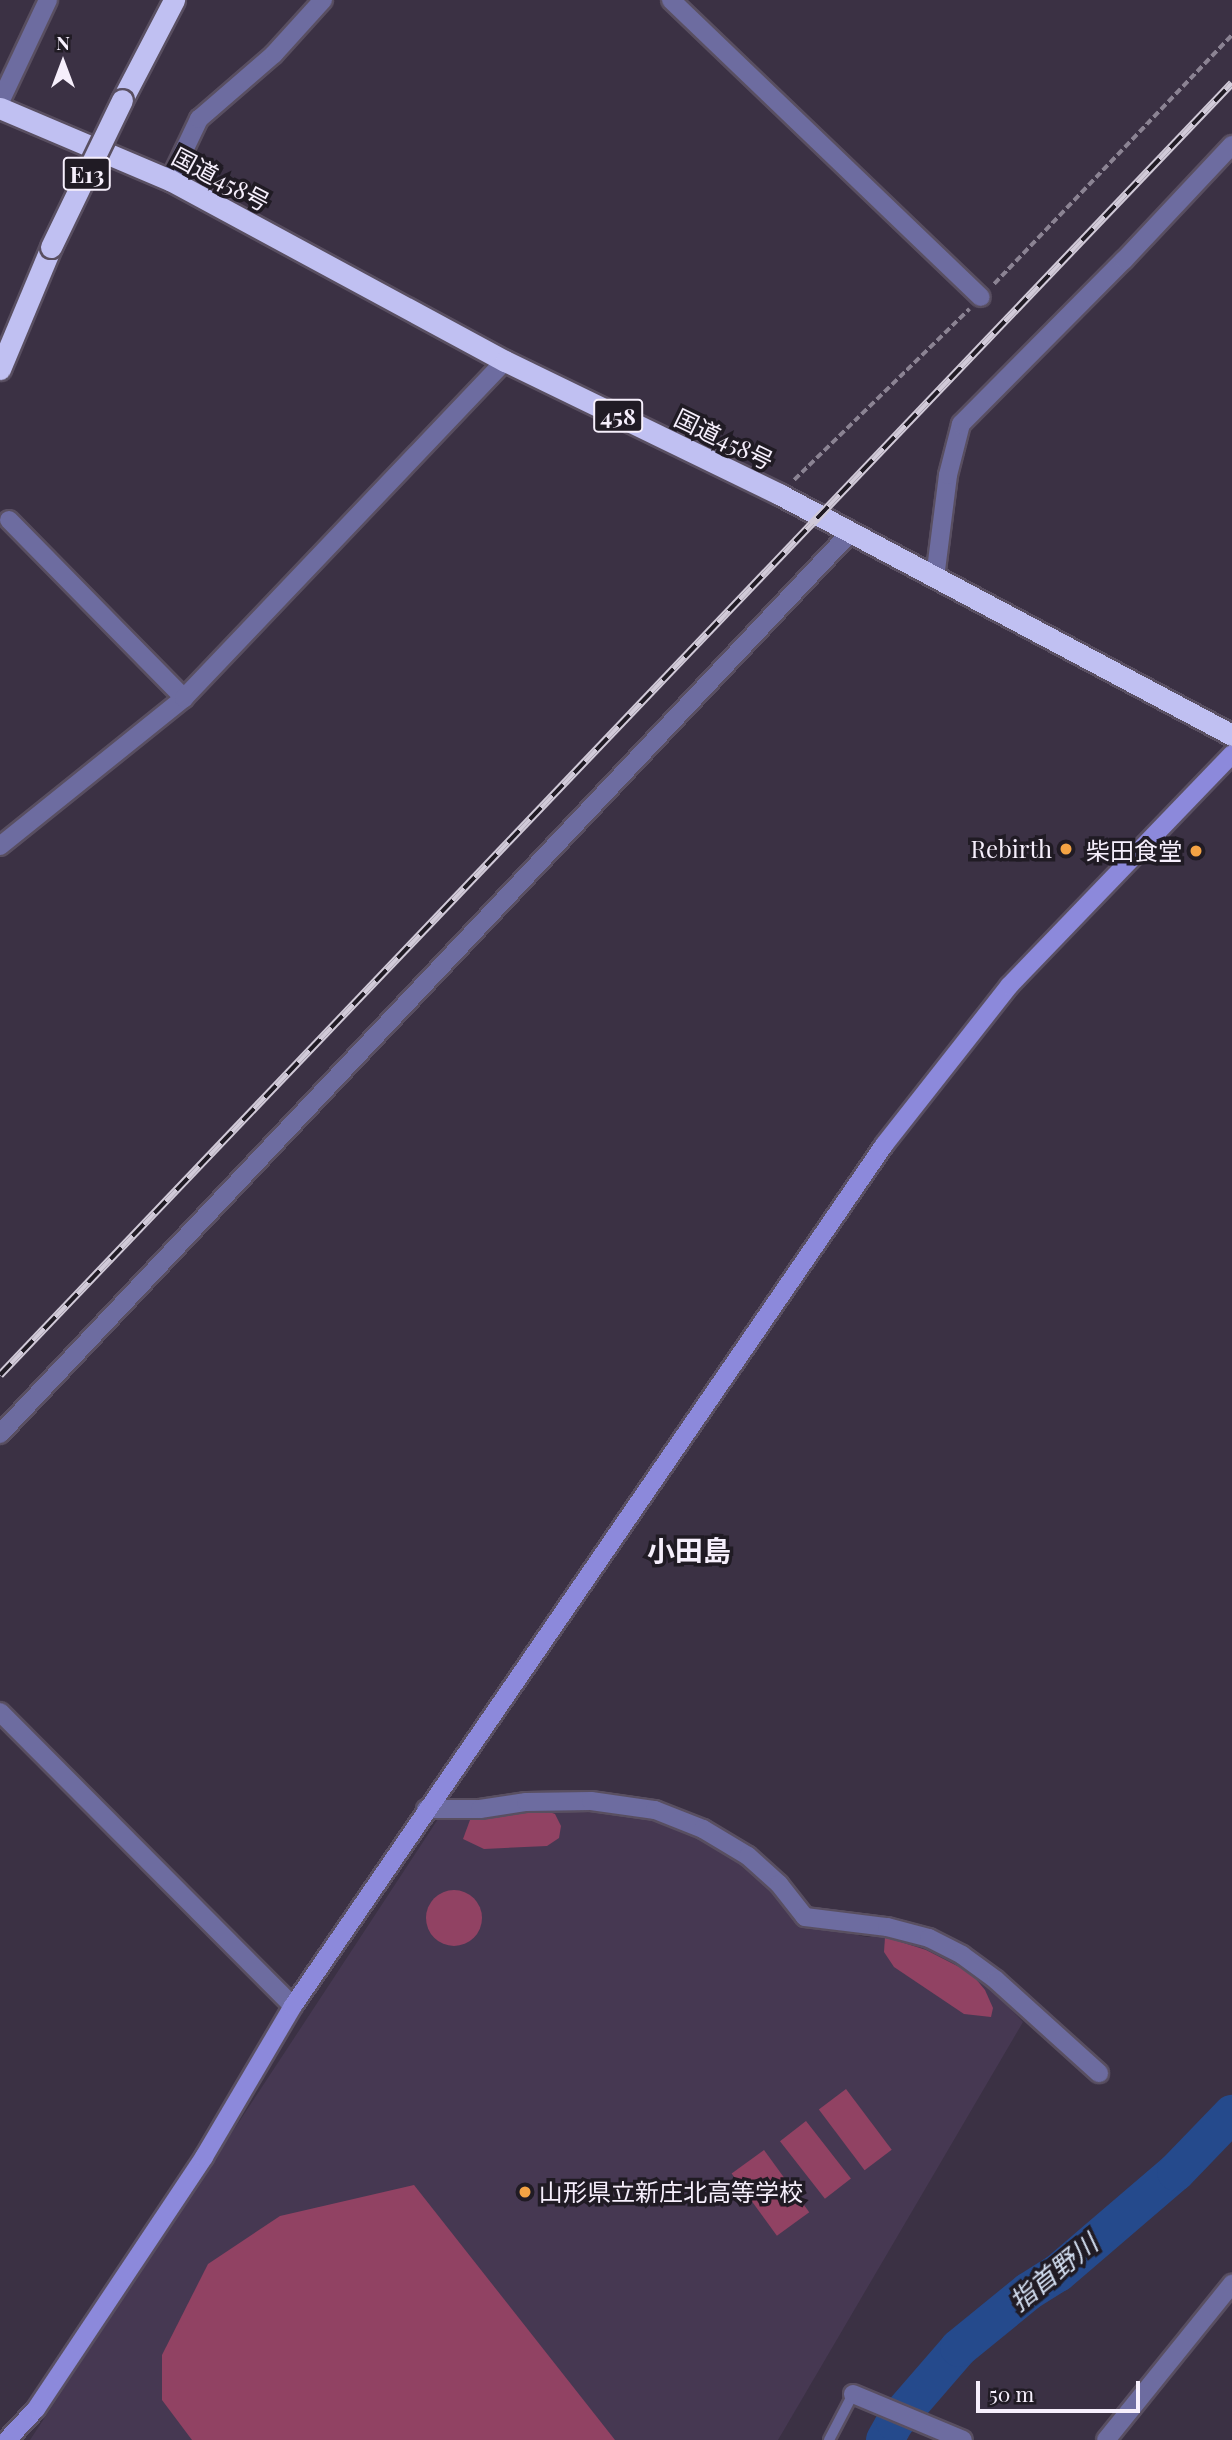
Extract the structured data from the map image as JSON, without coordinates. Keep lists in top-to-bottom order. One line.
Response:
{"streets":{"highway":["E13","国道458号","458"]},"districts":["小田島"],"water":["指首野川"],"places":["Rebirth","柴田食堂","山形県立新庄北高等学校"],"scale_bar":"50 m","north":"top"}
